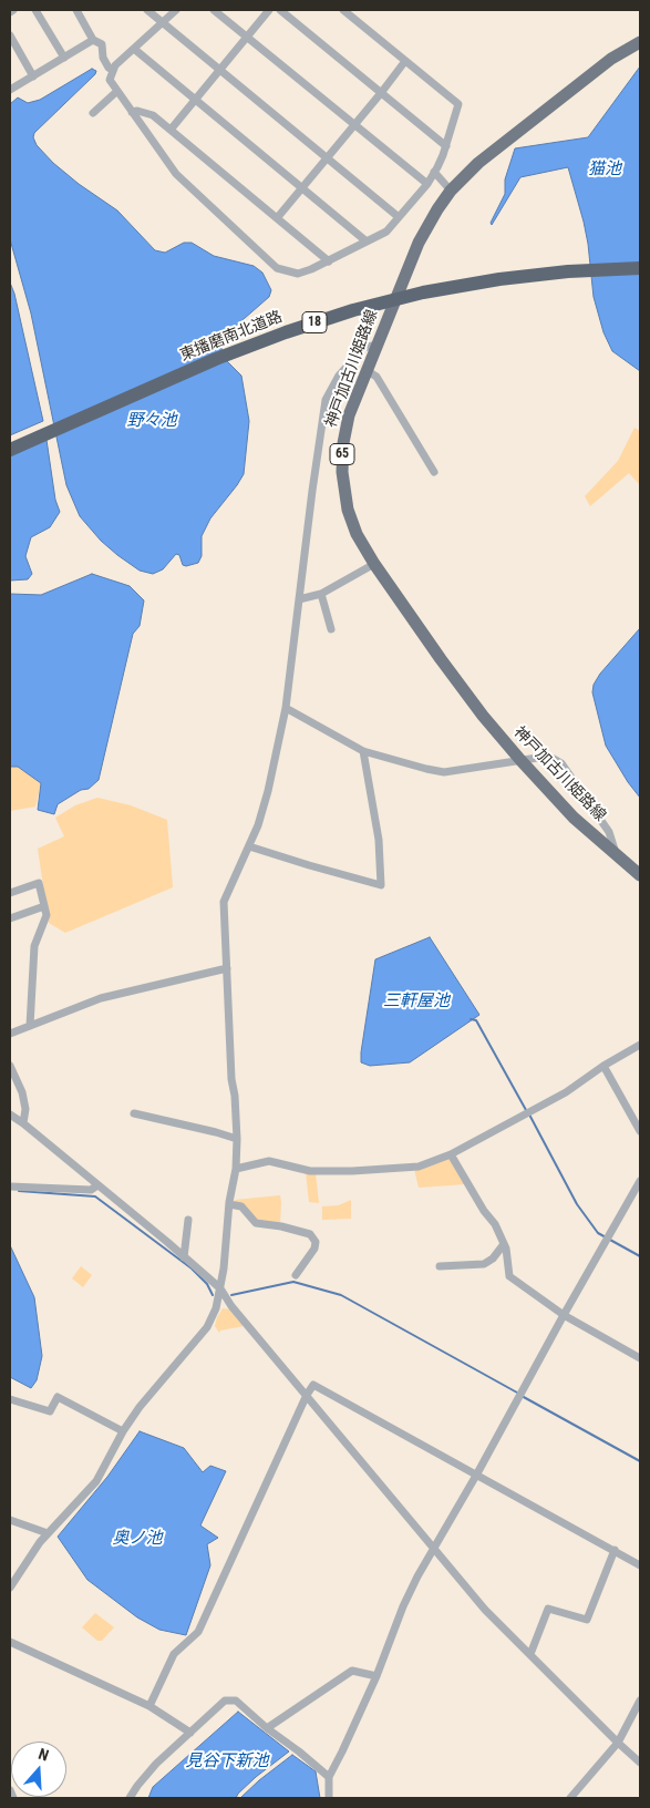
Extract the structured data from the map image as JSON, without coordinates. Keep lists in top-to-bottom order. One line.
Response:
{"streets":{"highway":["18","東播磨南北道路"],"main road":["神戸加古川姫路線","65"]},"water":["猫池","野々池","三軒屋池","奥ノ池","見谷下新池"],"north":"top"}
